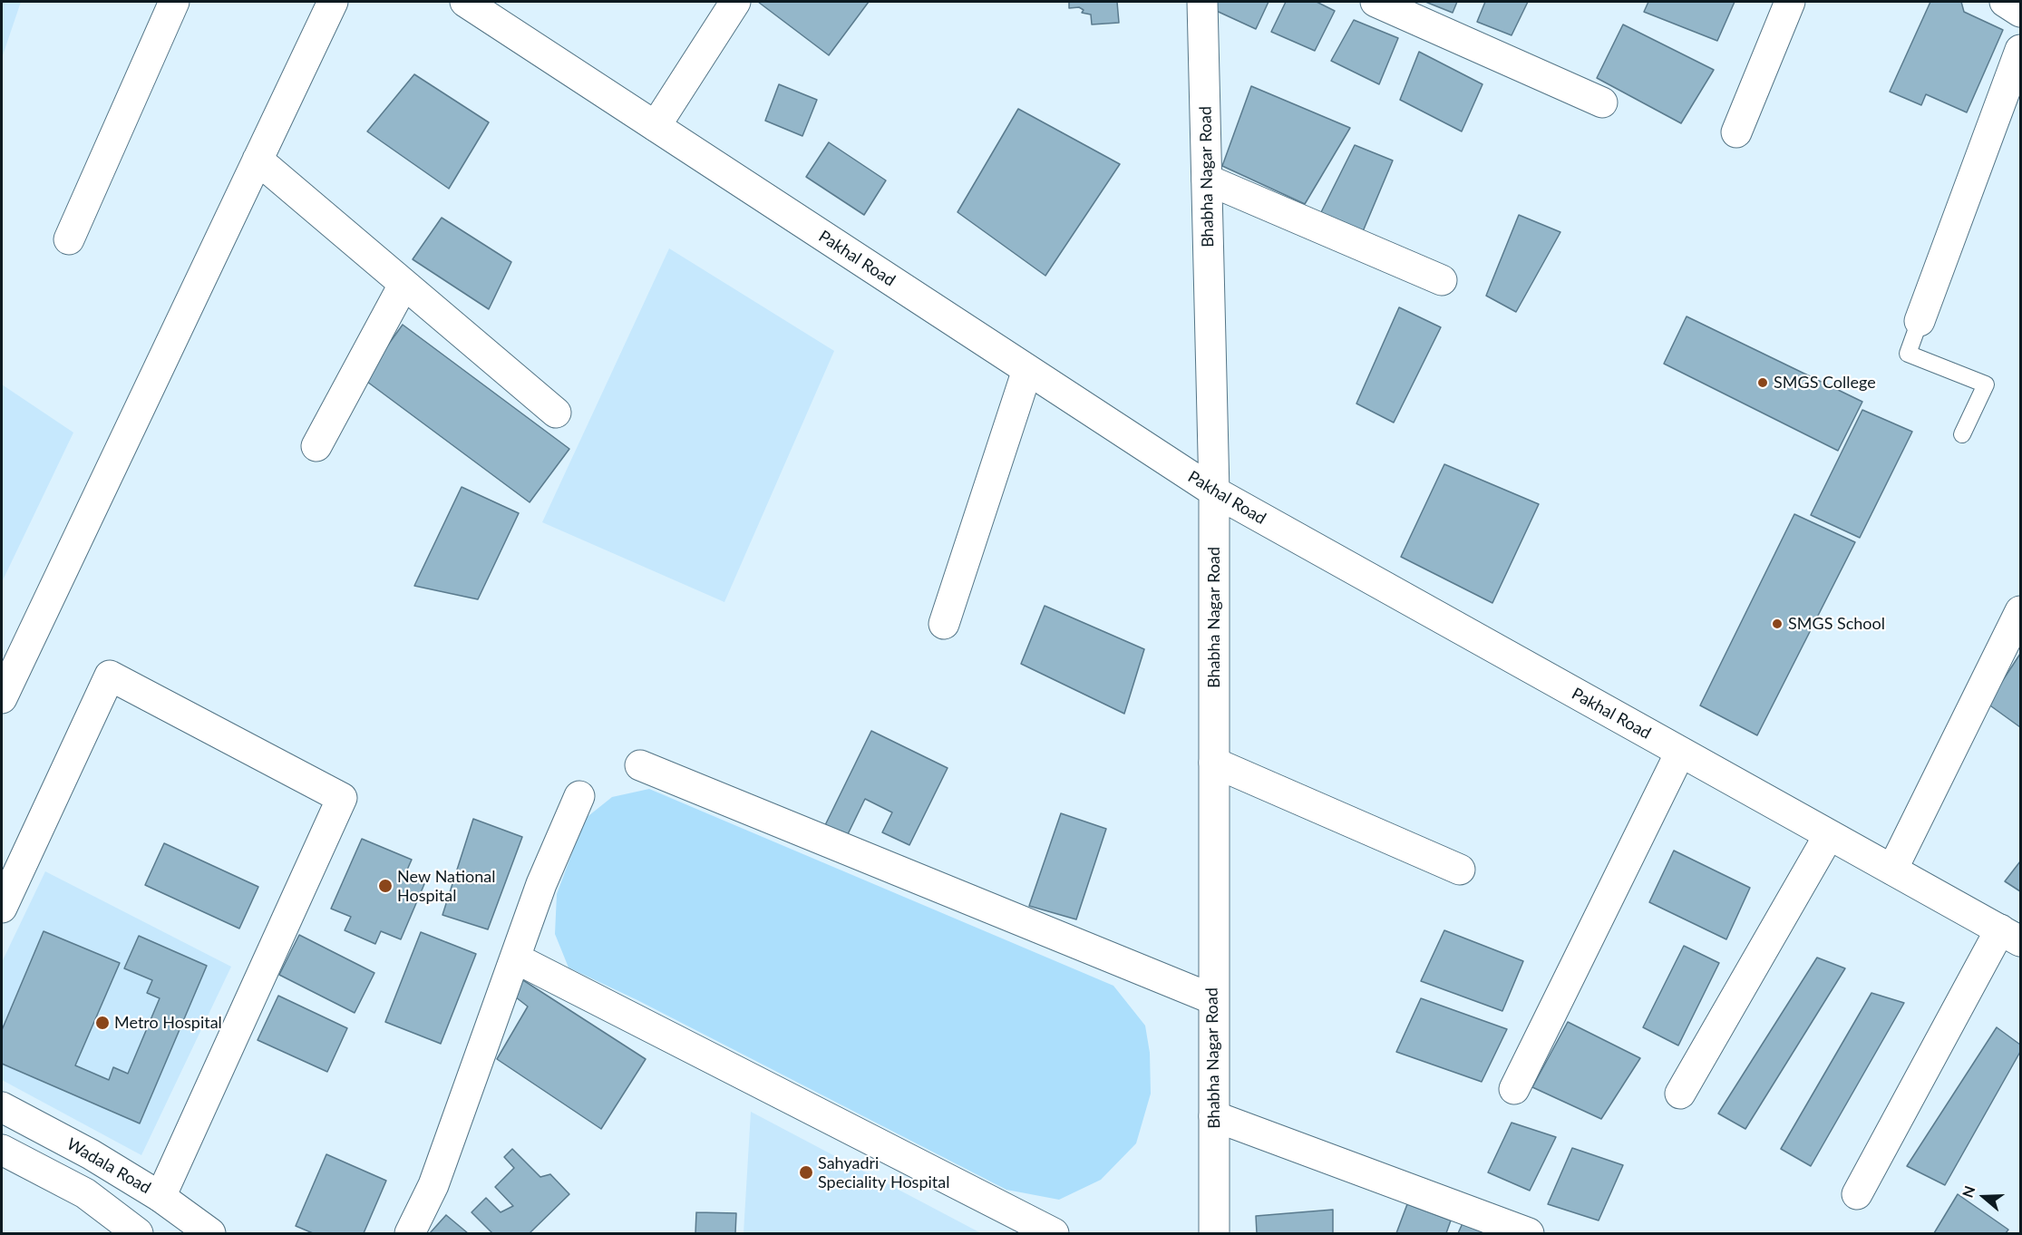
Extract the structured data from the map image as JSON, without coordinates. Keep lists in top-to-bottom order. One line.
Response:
{"streets":{"street":["Bhabha Nagar Road","Pakhal Road","Wadala Road"]},"crossings":[["Bhabha Nagar Road","Pakhal Road"]],"places":["SMGS College","SMGS School","New National Hospital","Metro Hospital","Sahyadri Speciality Hospital"],"north":"left"}
